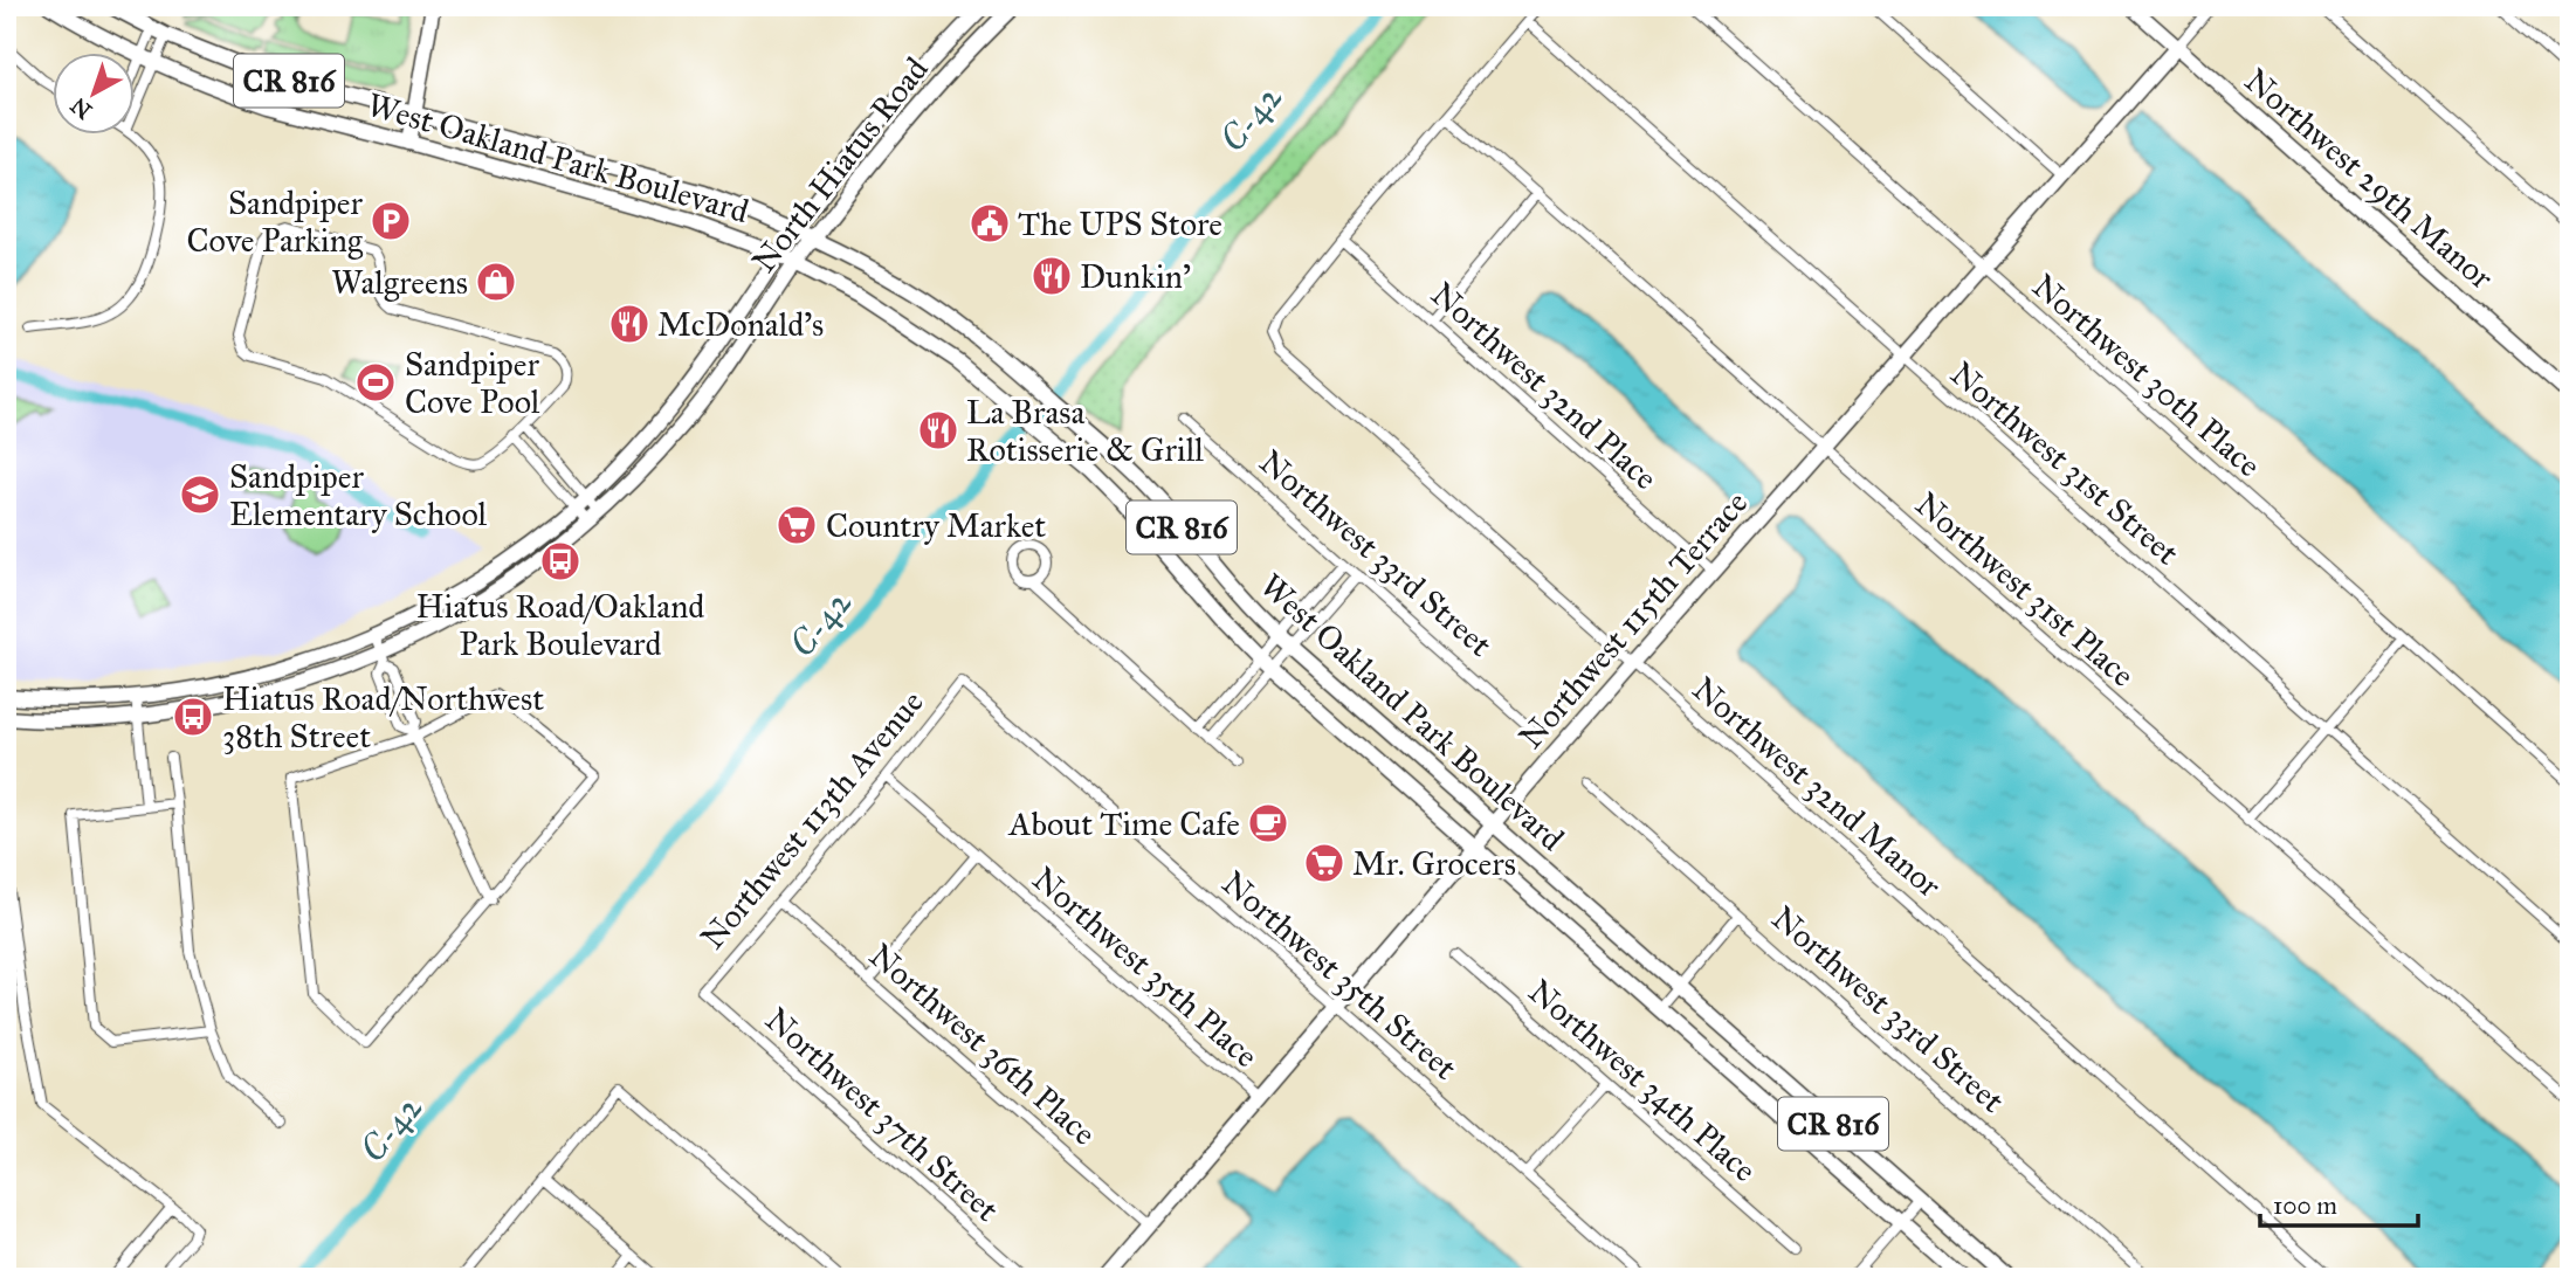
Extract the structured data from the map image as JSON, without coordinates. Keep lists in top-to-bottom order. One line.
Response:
{"streets":{"main road":["CR 816","West Oakland Park Boulevard","North Hiatus Road","Northwest 29th Manor","Northwest 115th Terrace"],"street":["Northwest 30th Place","Northwest 32nd Place","Northwest 31st Street","Northwest 33rd Street","Northwest 31st Place","Northwest 32nd Manor","Northwest 113th Avenue","Northwest 35th Place","Northwest 35th Street","Northwest 36th Place","Northwest 34th Place","Northwest 37th Street"]},"crossings":[["West Oakland Park Boulevard","North Hiatus Road"],["West Oakland Park Boulevard","Northwest 115th Terrace"],["Northwest 29th Manor","Northwest 115th Terrace"],["Northwest 30th Place","Northwest 115th Terrace"],["Northwest 32nd Place","Northwest 115th Terrace"],["Northwest 32nd Place","Northwest 32nd Manor"],["Northwest 31st Street","Northwest 115th Terrace"],["Northwest 31st Place","Northwest 115th Terrace"],["Northwest 115th Terrace","Northwest 32nd Manor"],["Northwest 115th Terrace","Northwest 35th Place"],["Northwest 115th Terrace","Northwest 35th Street"],["Northwest 115th Terrace","Northwest 36th Place"],["Northwest 113th Avenue","Northwest 35th Place"],["Northwest 113th Avenue","Northwest 35th Street"],["Northwest 113th Avenue","Northwest 36th Place"],["Northwest 113th Avenue","Northwest 37th Street"]],"water":["C-42"],"places":{"parking":["Sandpiper Cove Parking"],"public building":["The UPS Store"],"restaurant":["Dunkin'","McDonald's","La Brasa Rotisserie & Grill"],"shop":["Walgreens"],"sports":["Sandpiper Cove Pool"],"school or university":["Sandpiper Elementary School"],"supermarket":["Country Market","Mr. Grocers"],"bus stop":["Hiatus Road/Oakland Park Boulevard","Hiatus Road/Northwest 38th Street"],"cafe":["About Time Cafe"]},"scale_bar":"100 m","north":"bottom left"}
